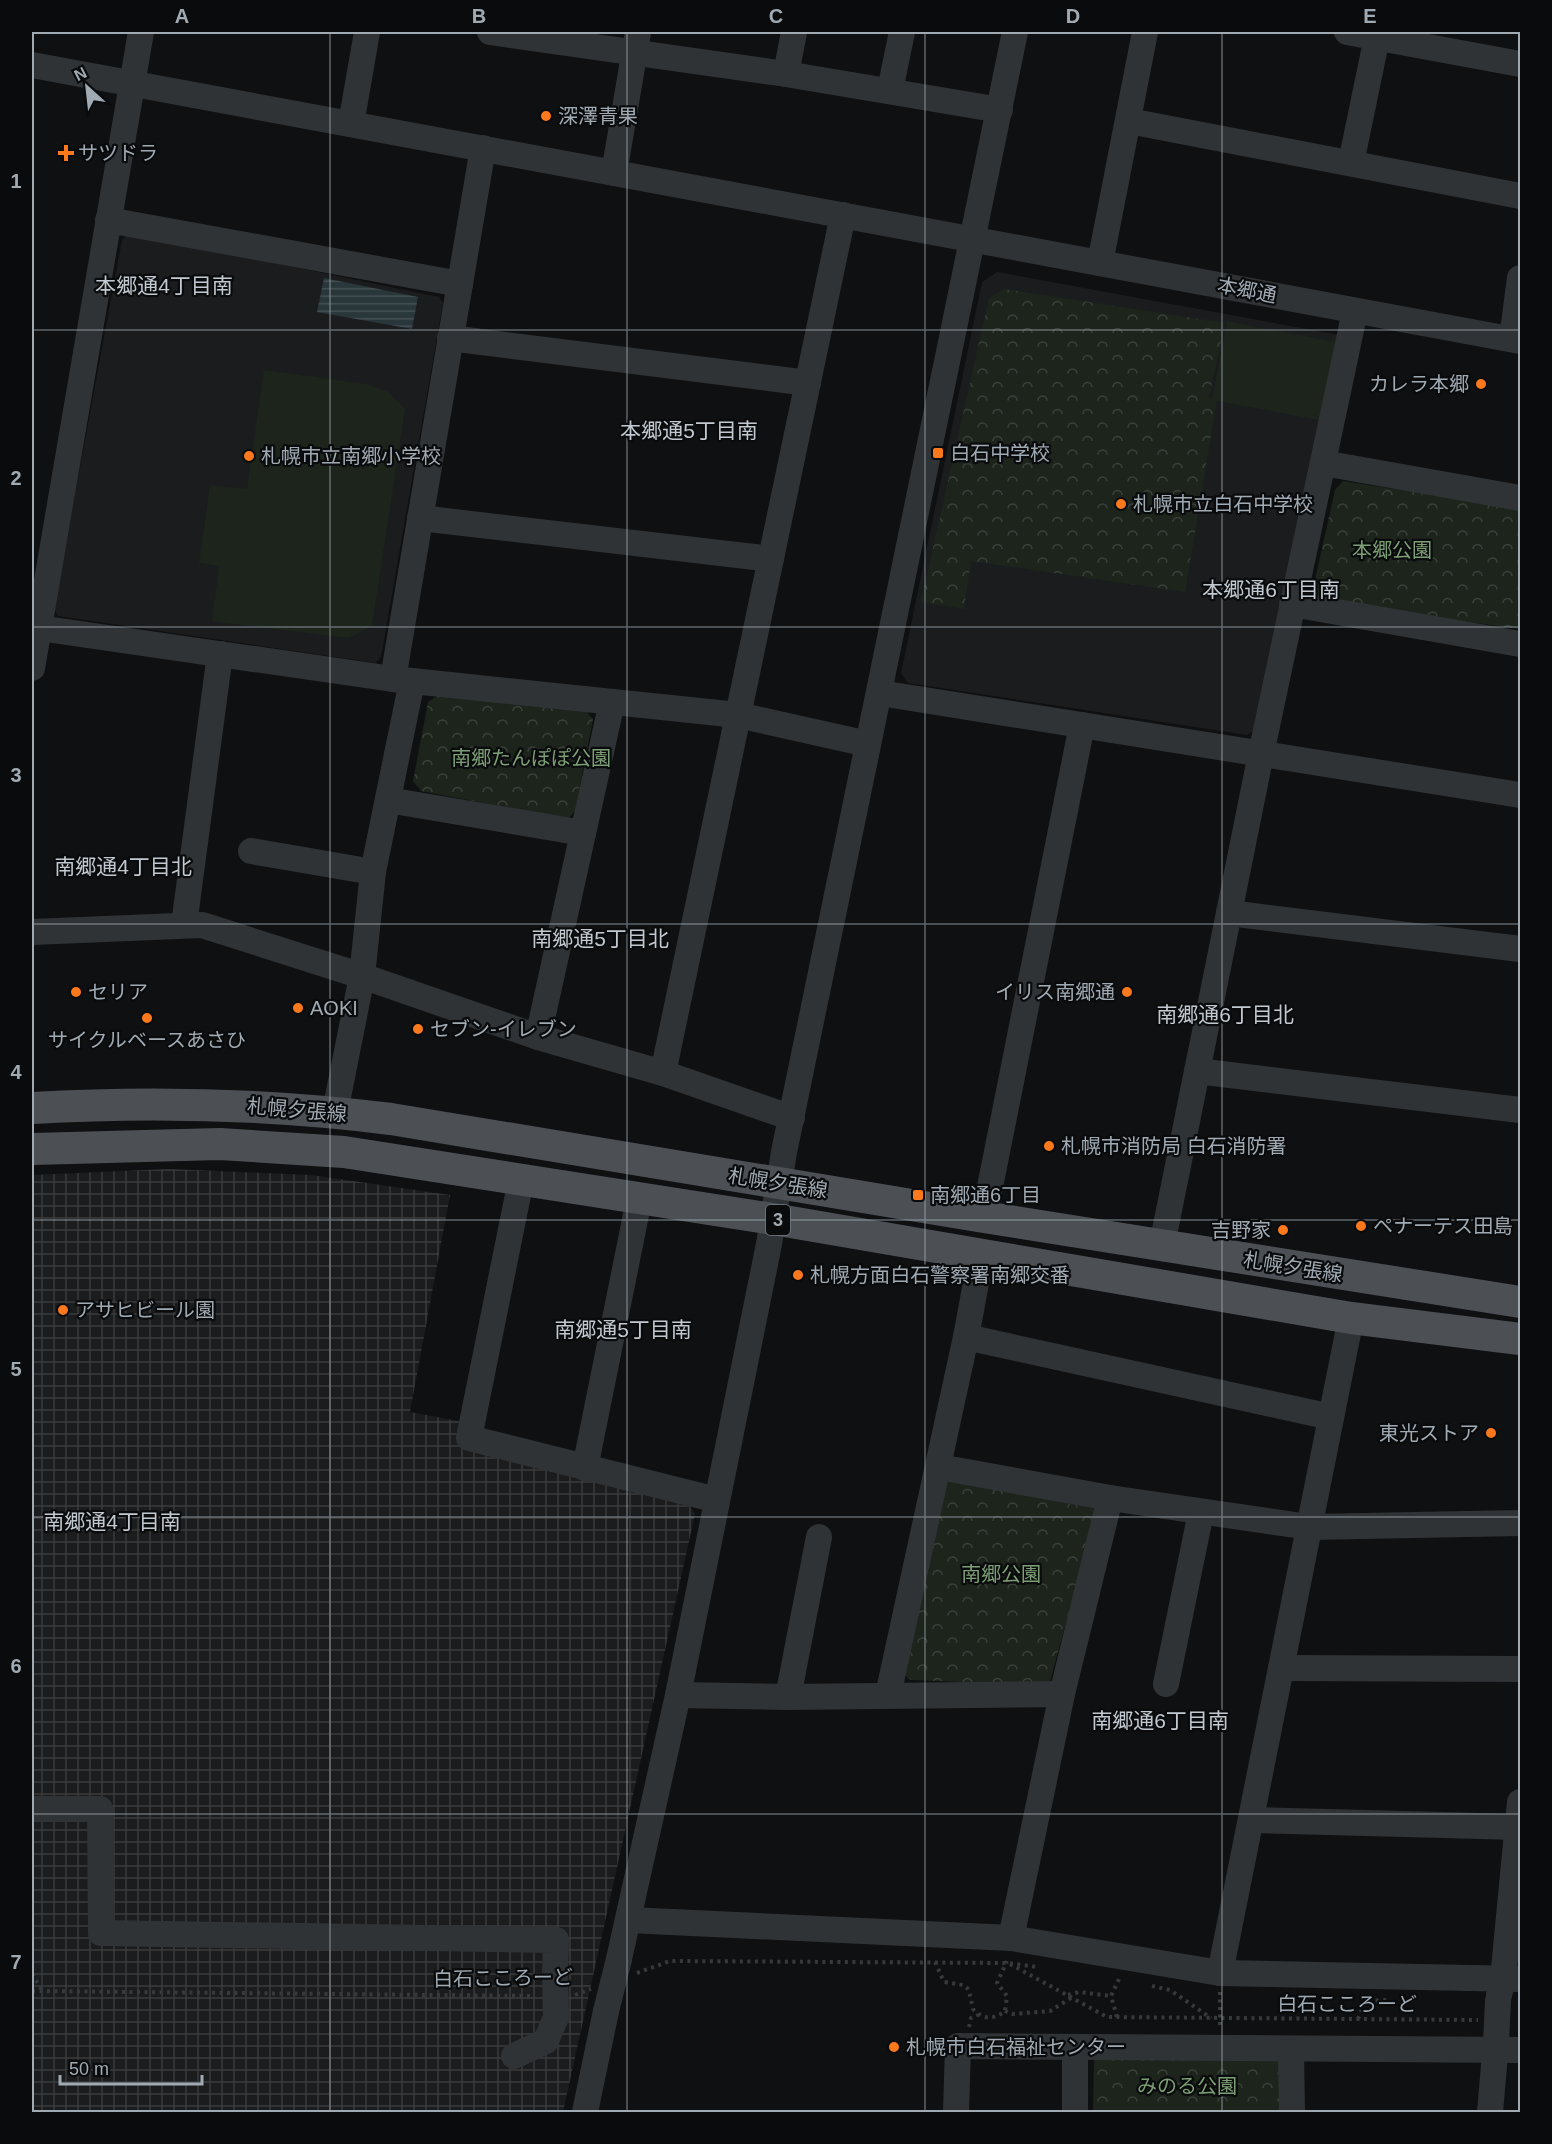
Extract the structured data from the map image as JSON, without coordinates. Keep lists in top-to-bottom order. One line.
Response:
{"streets":{"main road":["札幌夕張線","3"],"street":["本郷通"],"path":["白石こころーど"]},"districts":["本郷通4丁目南","本郷通5丁目南","本郷通6丁目南","南郷通4丁目北","南郷通5丁目北","南郷通6丁目北","南郷通5丁目南","南郷通4丁目南","南郷通6丁目南"],"parks":["本郷公園","南郷たんぽぽ公園","南郷公園","みのる公園"],"places":{"other":["深澤青果","カレラ本郷","札幌市立南郷小学校","札幌市立白石中学校","セリア","イリス南郷通","AOKI","サイクルベースあさひ","セブン-イレブン","札幌市消防局 白石消防署","ペナーテス田島","吉野家","札幌方面白石警察署南郷交番","アサヒビール園","東光ストア","札幌市白石福祉センター"],"health":["サツドラ"],"transit":["白石中学校","南郷通6丁目"]},"scale_bar":"50 m","north":"top left","grid":{"columns":["A","B","C","D","E"],"rows":["1","2","3","4","5","6","7"]}}
